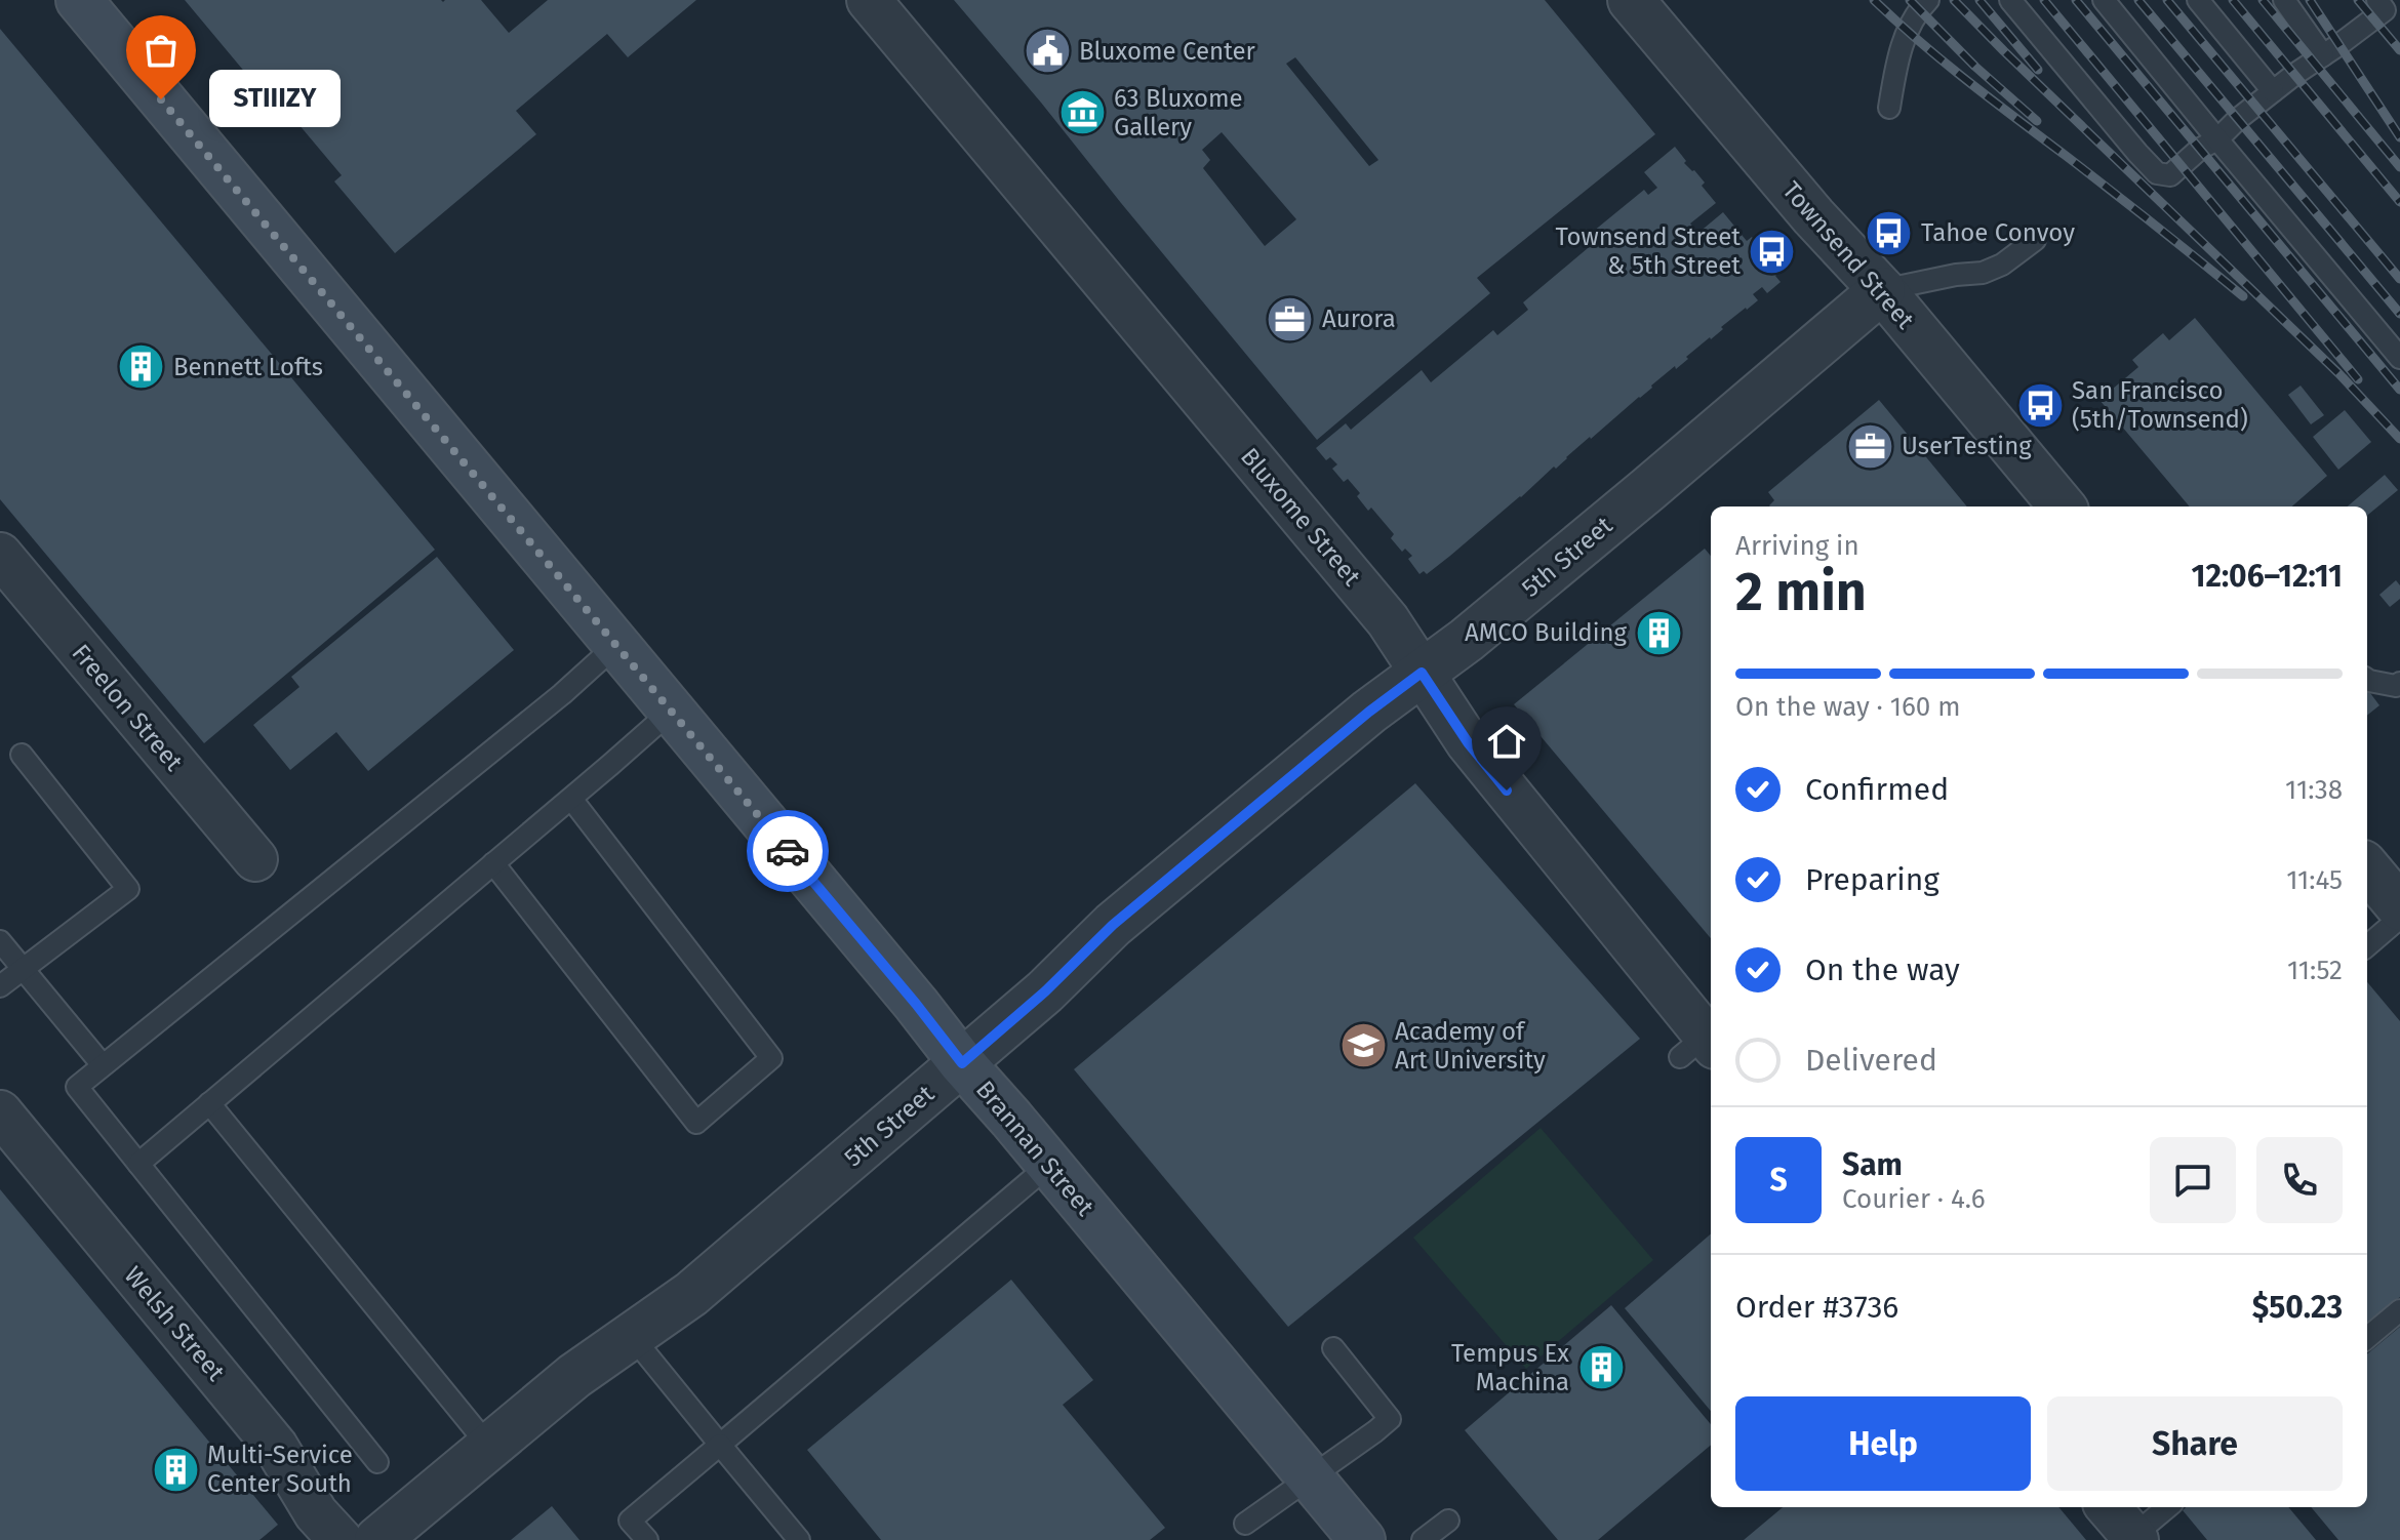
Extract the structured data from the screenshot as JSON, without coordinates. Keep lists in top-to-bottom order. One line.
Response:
{"streets":{"main road":["Brannan Street"],"street":["Townsend Street","Bluxome Street","5th Street","Freelon Street","Welsh Street"]},"crossings":[["Townsend Street","5th Street"],["Bluxome Street","5th Street"],["5th Street","Brannan Street"]],"places":{"public building":["Bluxome Center"],"other":["STIIIZY"],"museum":["63 Bluxome Gallery"],"bus stop":["Tahoe Convoy","Townsend Street & 5th Street","San Francisco (5th/Townsend)"],"office":["Aurora","UserTesting"],"building":["Bennett Lofts","AMCO Building","Tempus Ex Machina","Multi-Service Center South"],"school or university":["Academy of Art University"]},"page":{"bubble":"STIIIZY","heading":["2 min","Arriving in","12:06–12:11"],"panel":["Sam","Courier · 4.6","Order #3736","$50.23"],"bar":"On the way · 160 m","list":[["Confirmed","11:38"],["Preparing","11:45"],["On the way","11:52"],"Delivered"],"round":"S","buttons":["Help","Share"]}}
